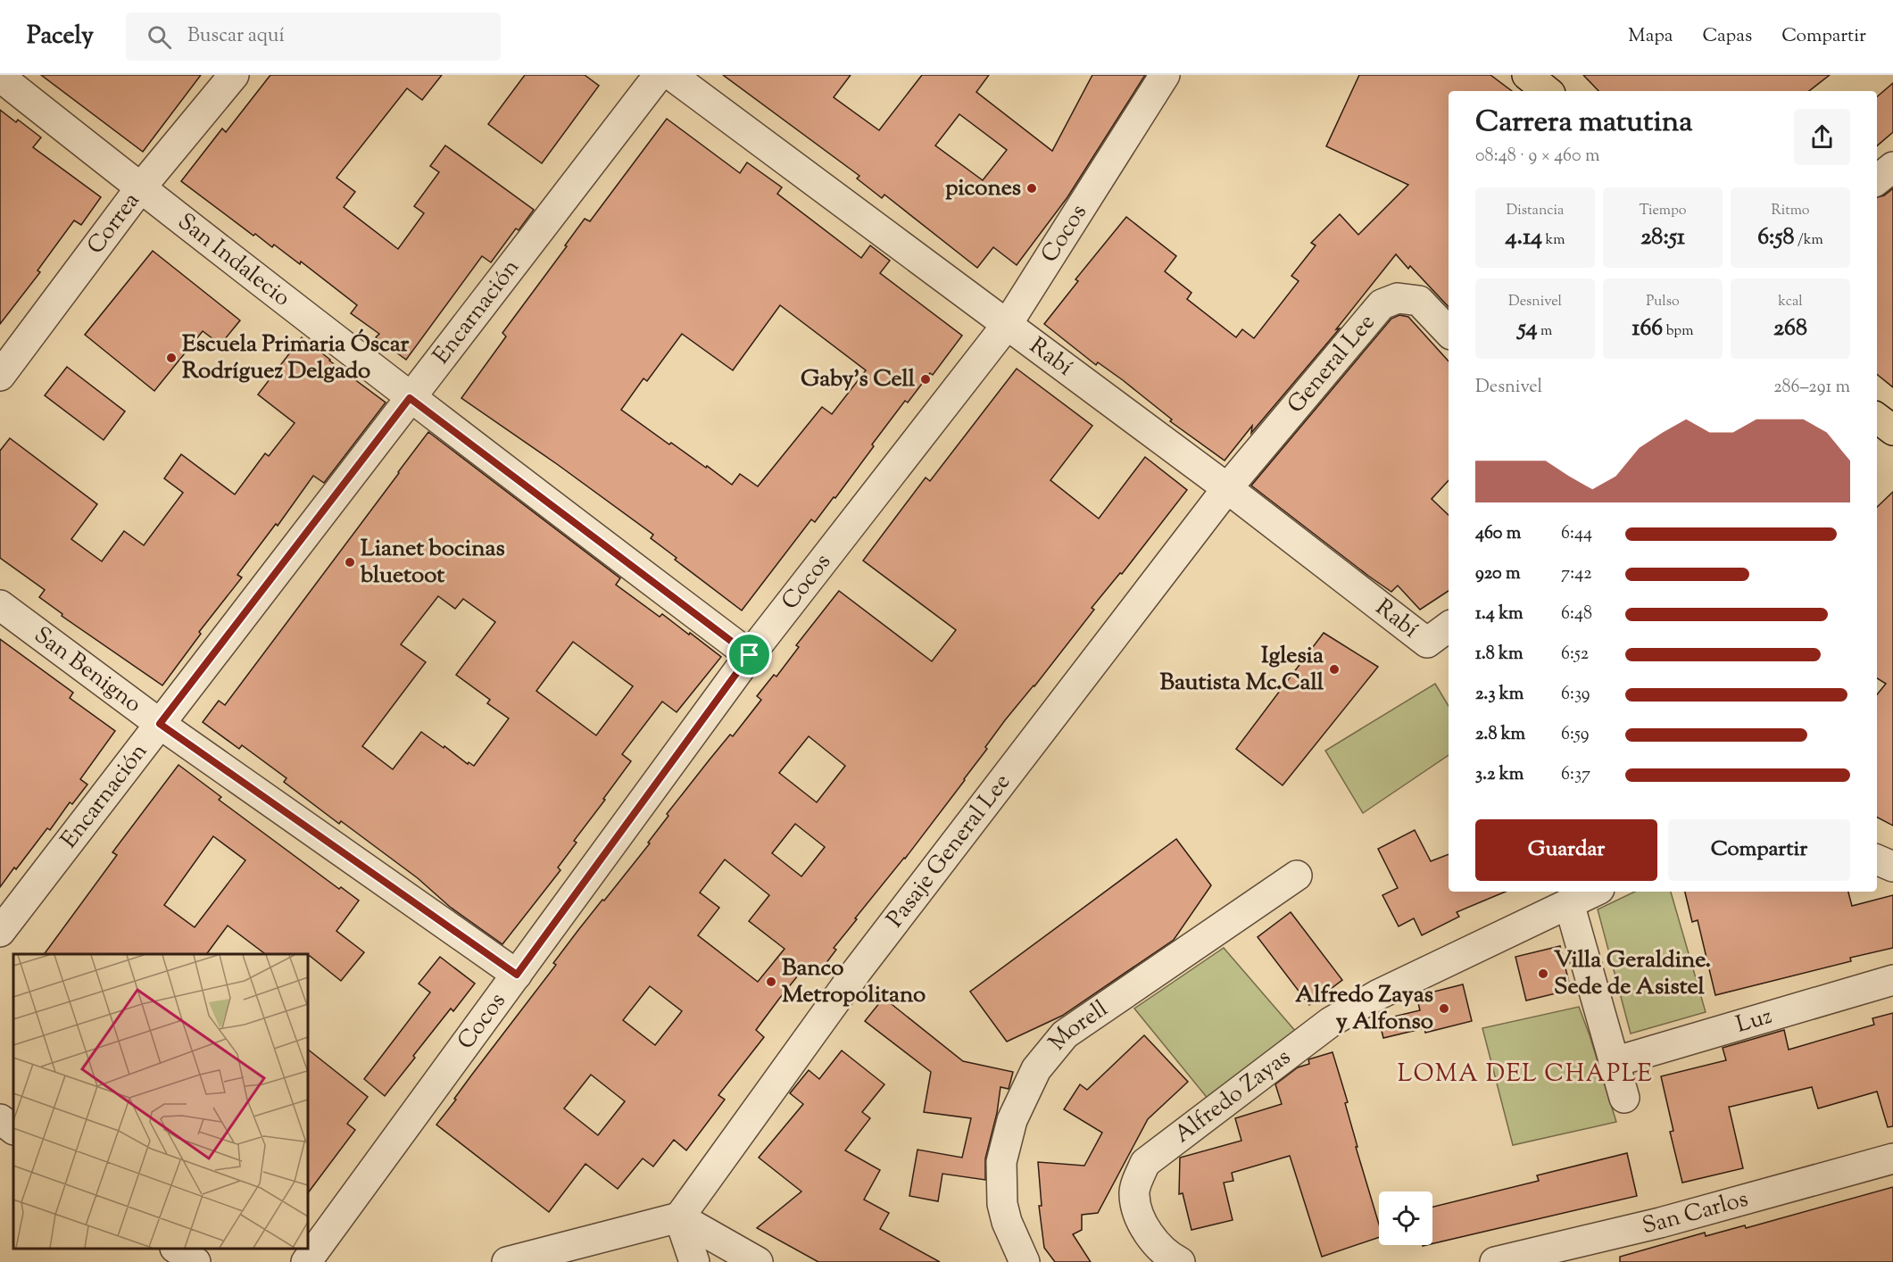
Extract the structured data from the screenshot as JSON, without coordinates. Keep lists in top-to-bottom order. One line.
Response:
{"streets":{"street":["Correa","Cocos","San Indalecio","Encarnación","Rabí","General Lee","San Benigno","Pasaje General Lee","Luz","Morell","Alfredo Zayas","San Carlos"]},"crossings":[["Correa","San Indalecio"],["Cocos","San Indalecio"],["Cocos","Rabí"],["Cocos","San Benigno"],["San Indalecio","Encarnación"],["Encarnación","San Benigno"],["Rabí","General Lee"],["Rabí","Pasaje General Lee"],["General Lee","Pasaje General Lee"]],"districts":["LOMA DEL CHAPLE"],"places":["picones","Escuela Primaria Óscar Rodríguez Delgado","Gaby’s Cell","Lianet bocinas bluetoot","Iglesia Bautista Mc.Call","Villa Geraldine. Sede de Asistel","Banco Metropolitano","Alfredo Zayas y Alfonso"],"page":{"header":"Pacely","search":"Buscar aquí","nav":["Mapa","Capas","Compartir"],"heading":["Carrera matutina","08:48 · 9 × 460 m"],"stats":[["Distancia","4.14 km"],["Tiempo","28:51"],["Ritmo","6:58 /km"],["Desnivel","54 m"],["Pulso","166 bpm"],["kcal","268"]],"chart":["Desnivel","286–291 m"],"list":[{"name":"460 m","note":"6:44"},{"name":"920 m","note":"7:42"},{"name":"1.4 km","note":"6:48"},{"name":"1.8 km","note":"6:52"},{"name":"2.3 km","note":"6:39"},{"name":"2.8 km","note":"6:59"},{"name":"3.2 km","note":"6:37"}],"buttons":["Guardar","Compartir"]}}
